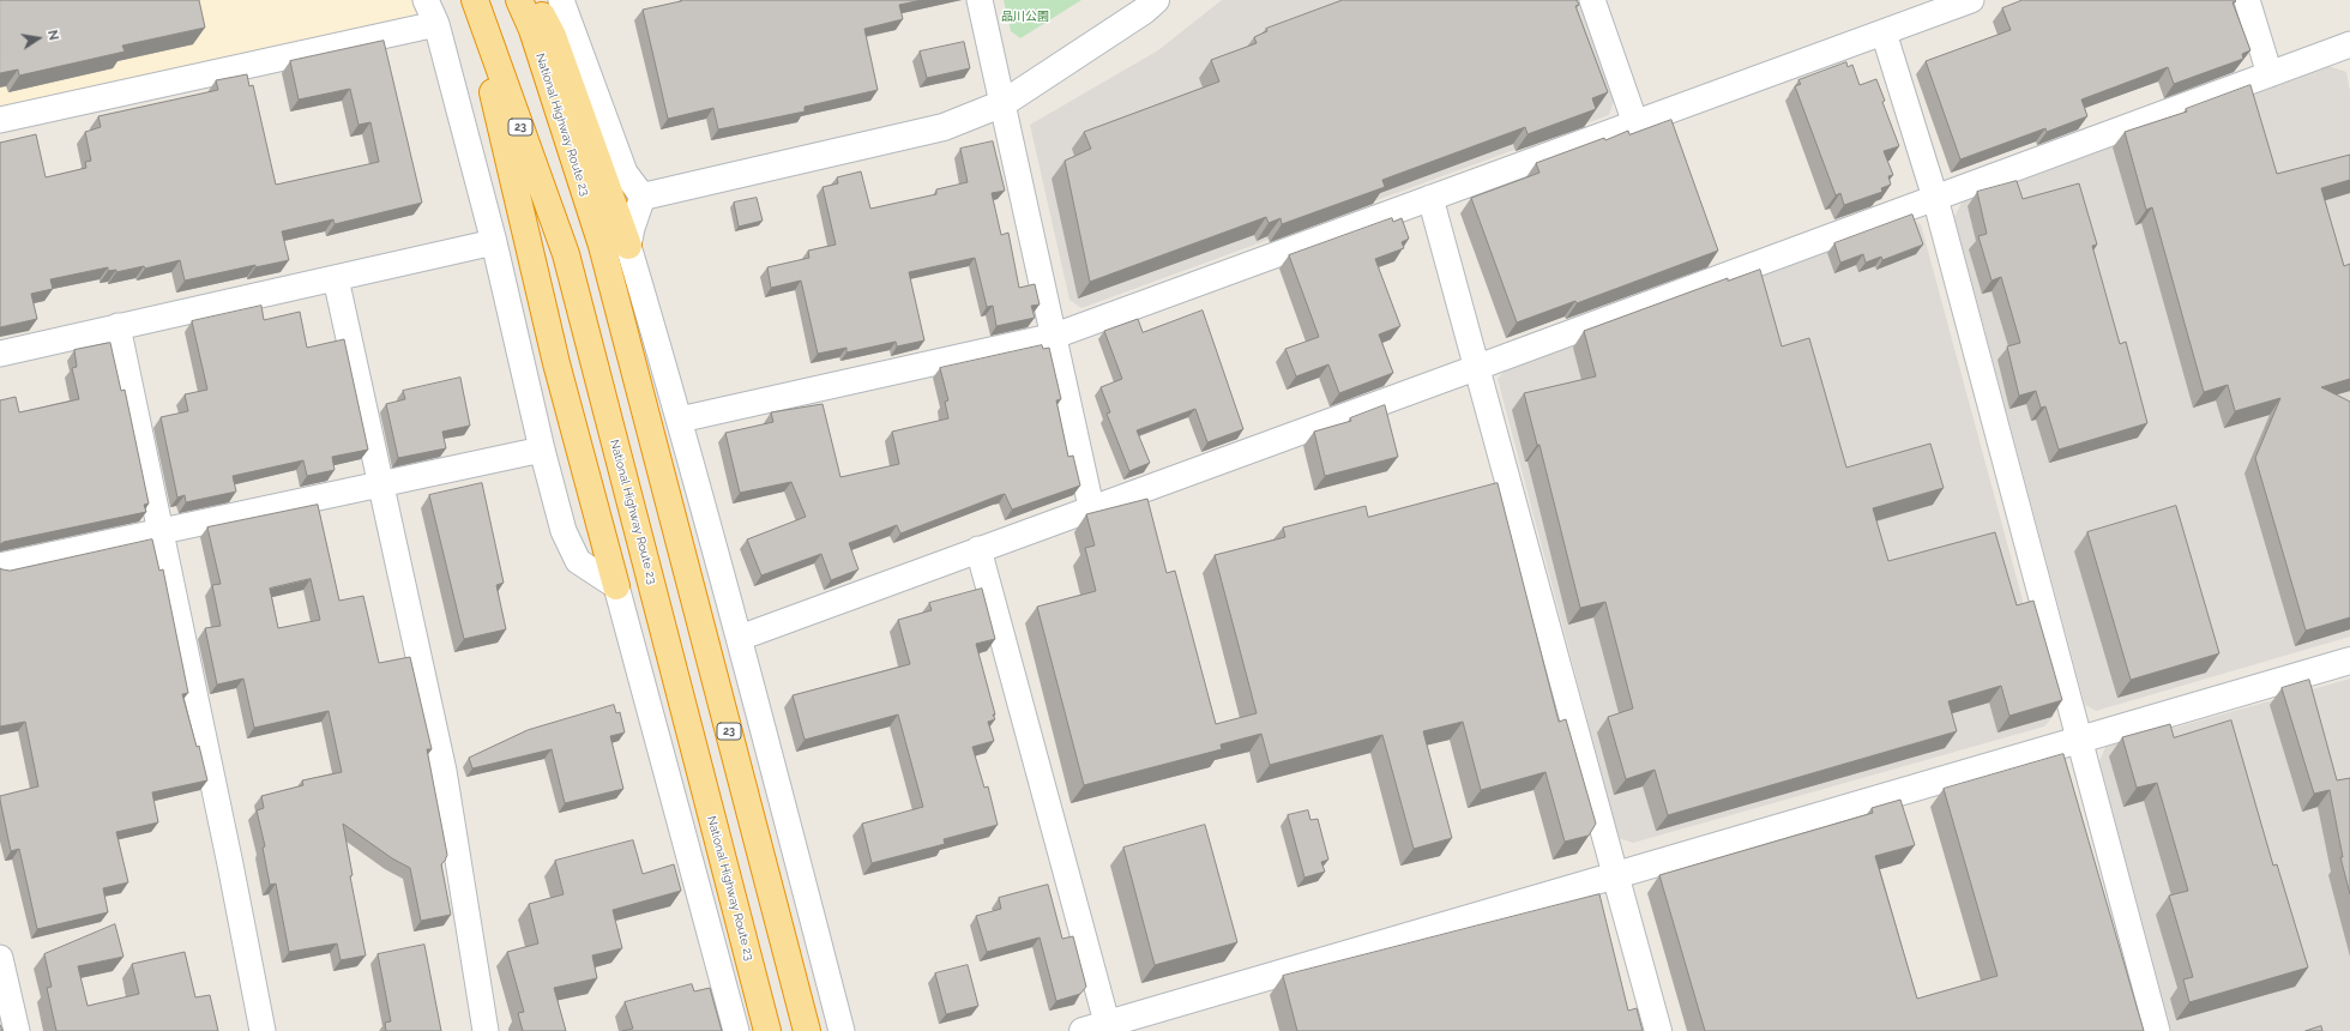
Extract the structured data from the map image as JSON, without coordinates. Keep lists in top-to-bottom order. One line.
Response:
{"streets":{"highway":["National Highway Route 23","23"]},"parks":["品川公園"],"north":"right"}
